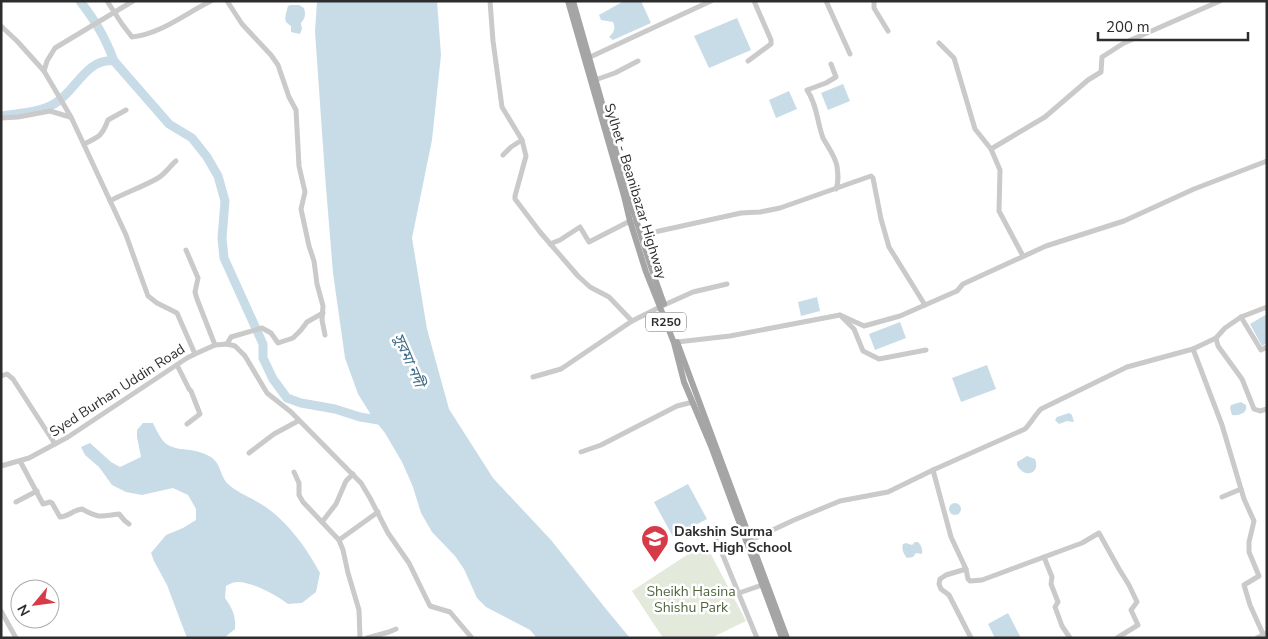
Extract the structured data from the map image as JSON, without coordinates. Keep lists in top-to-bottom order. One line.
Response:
{"streets":{"main road":["Sylhet - Beanibazar Highway","R250"],"street":["Syed Burhan Uddin Road"]},"water":["সুরমা নদী"],"parks":["Sheikh Hasina Shishu Park"],"places":{"school or university":["Dakshin Surma Govt. High School"]},"scale_bar":"200 m","north":"bottom left"}
